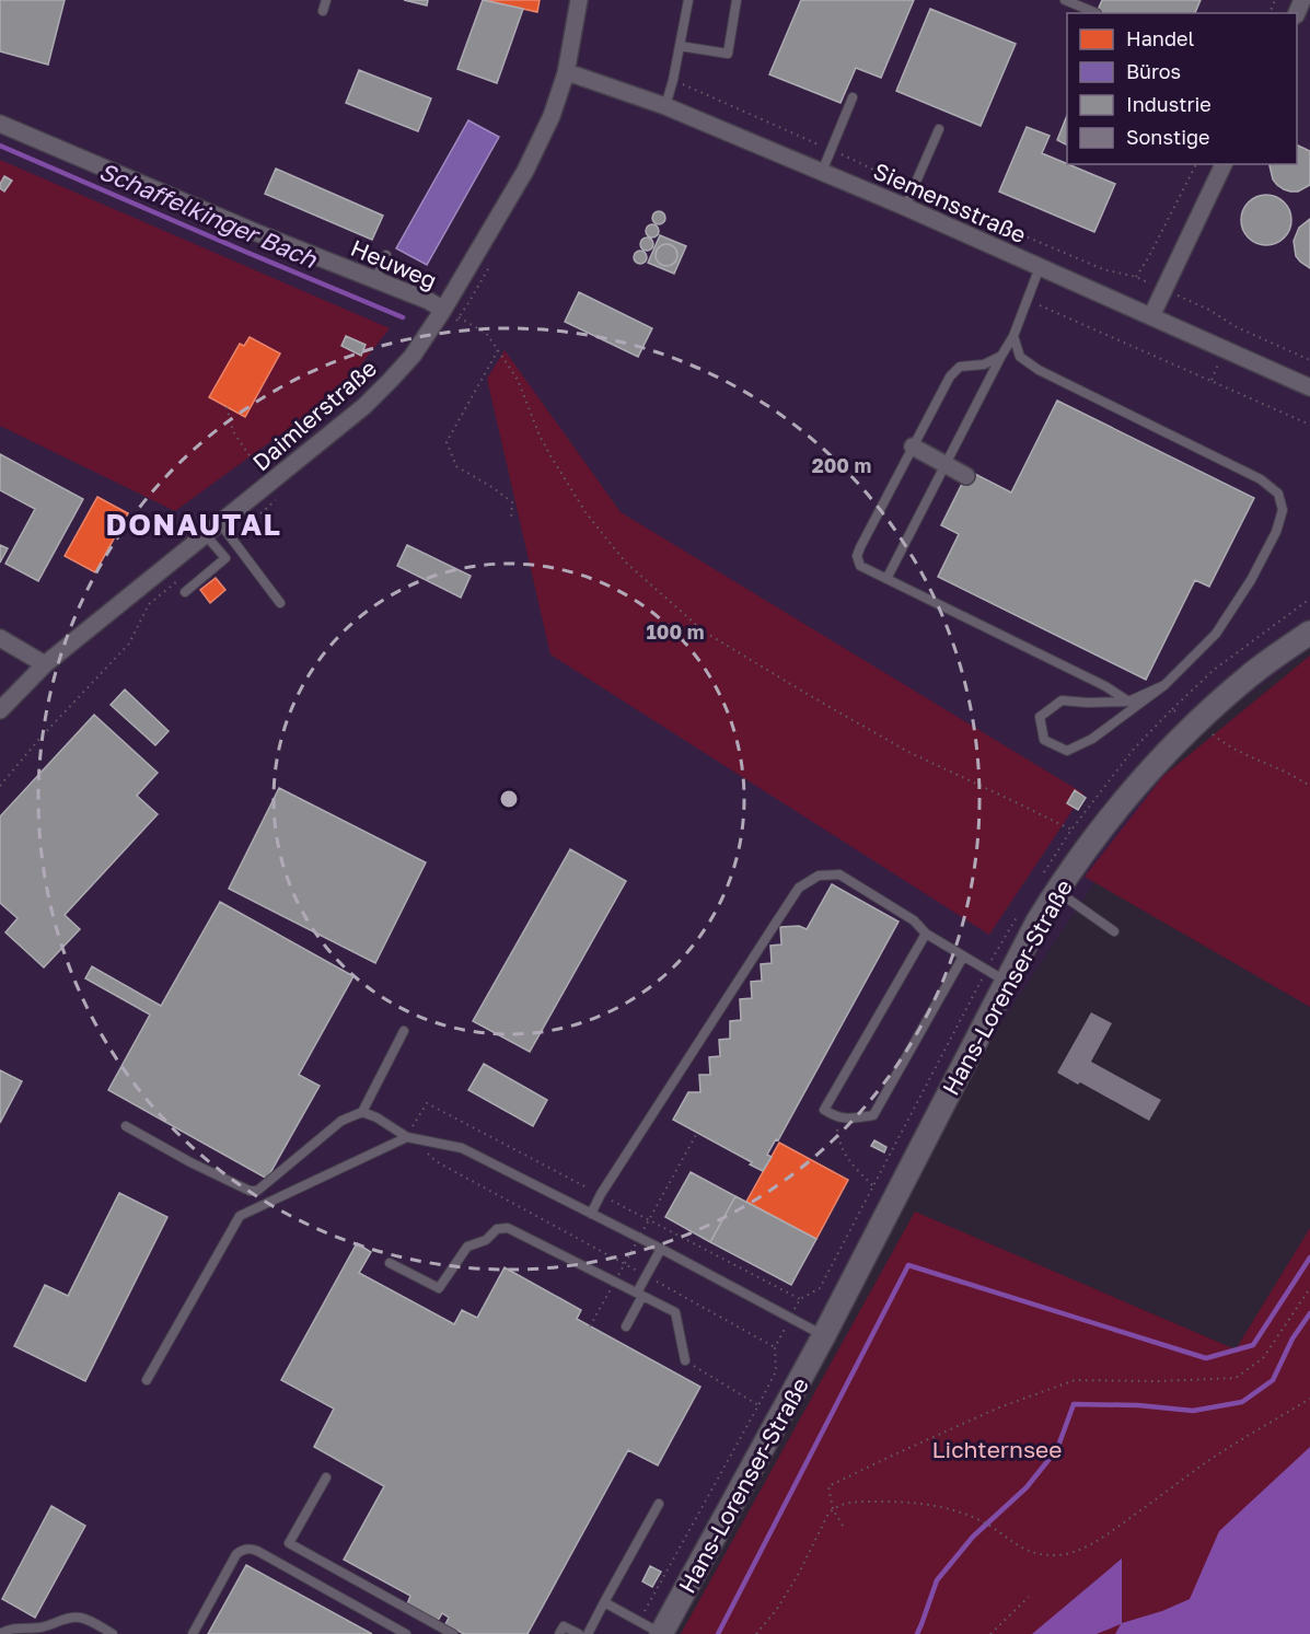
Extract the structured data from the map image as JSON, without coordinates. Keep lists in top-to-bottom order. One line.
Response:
{"streets":{"street":["Siemensstraße","Heuweg","Daimlerstraße","Hans-Lorenser-Straße"]},"crossings":[["Siemensstraße","Daimlerstraße"],["Heuweg","Daimlerstraße"]],"districts":["DONAUTAL"],"water":["Schaffelkinger Bach"],"parks":["Lichternsee"],"legend":["Handel","Büros","Industrie","Sonstige"],"rings":["200 m","100 m"]}
